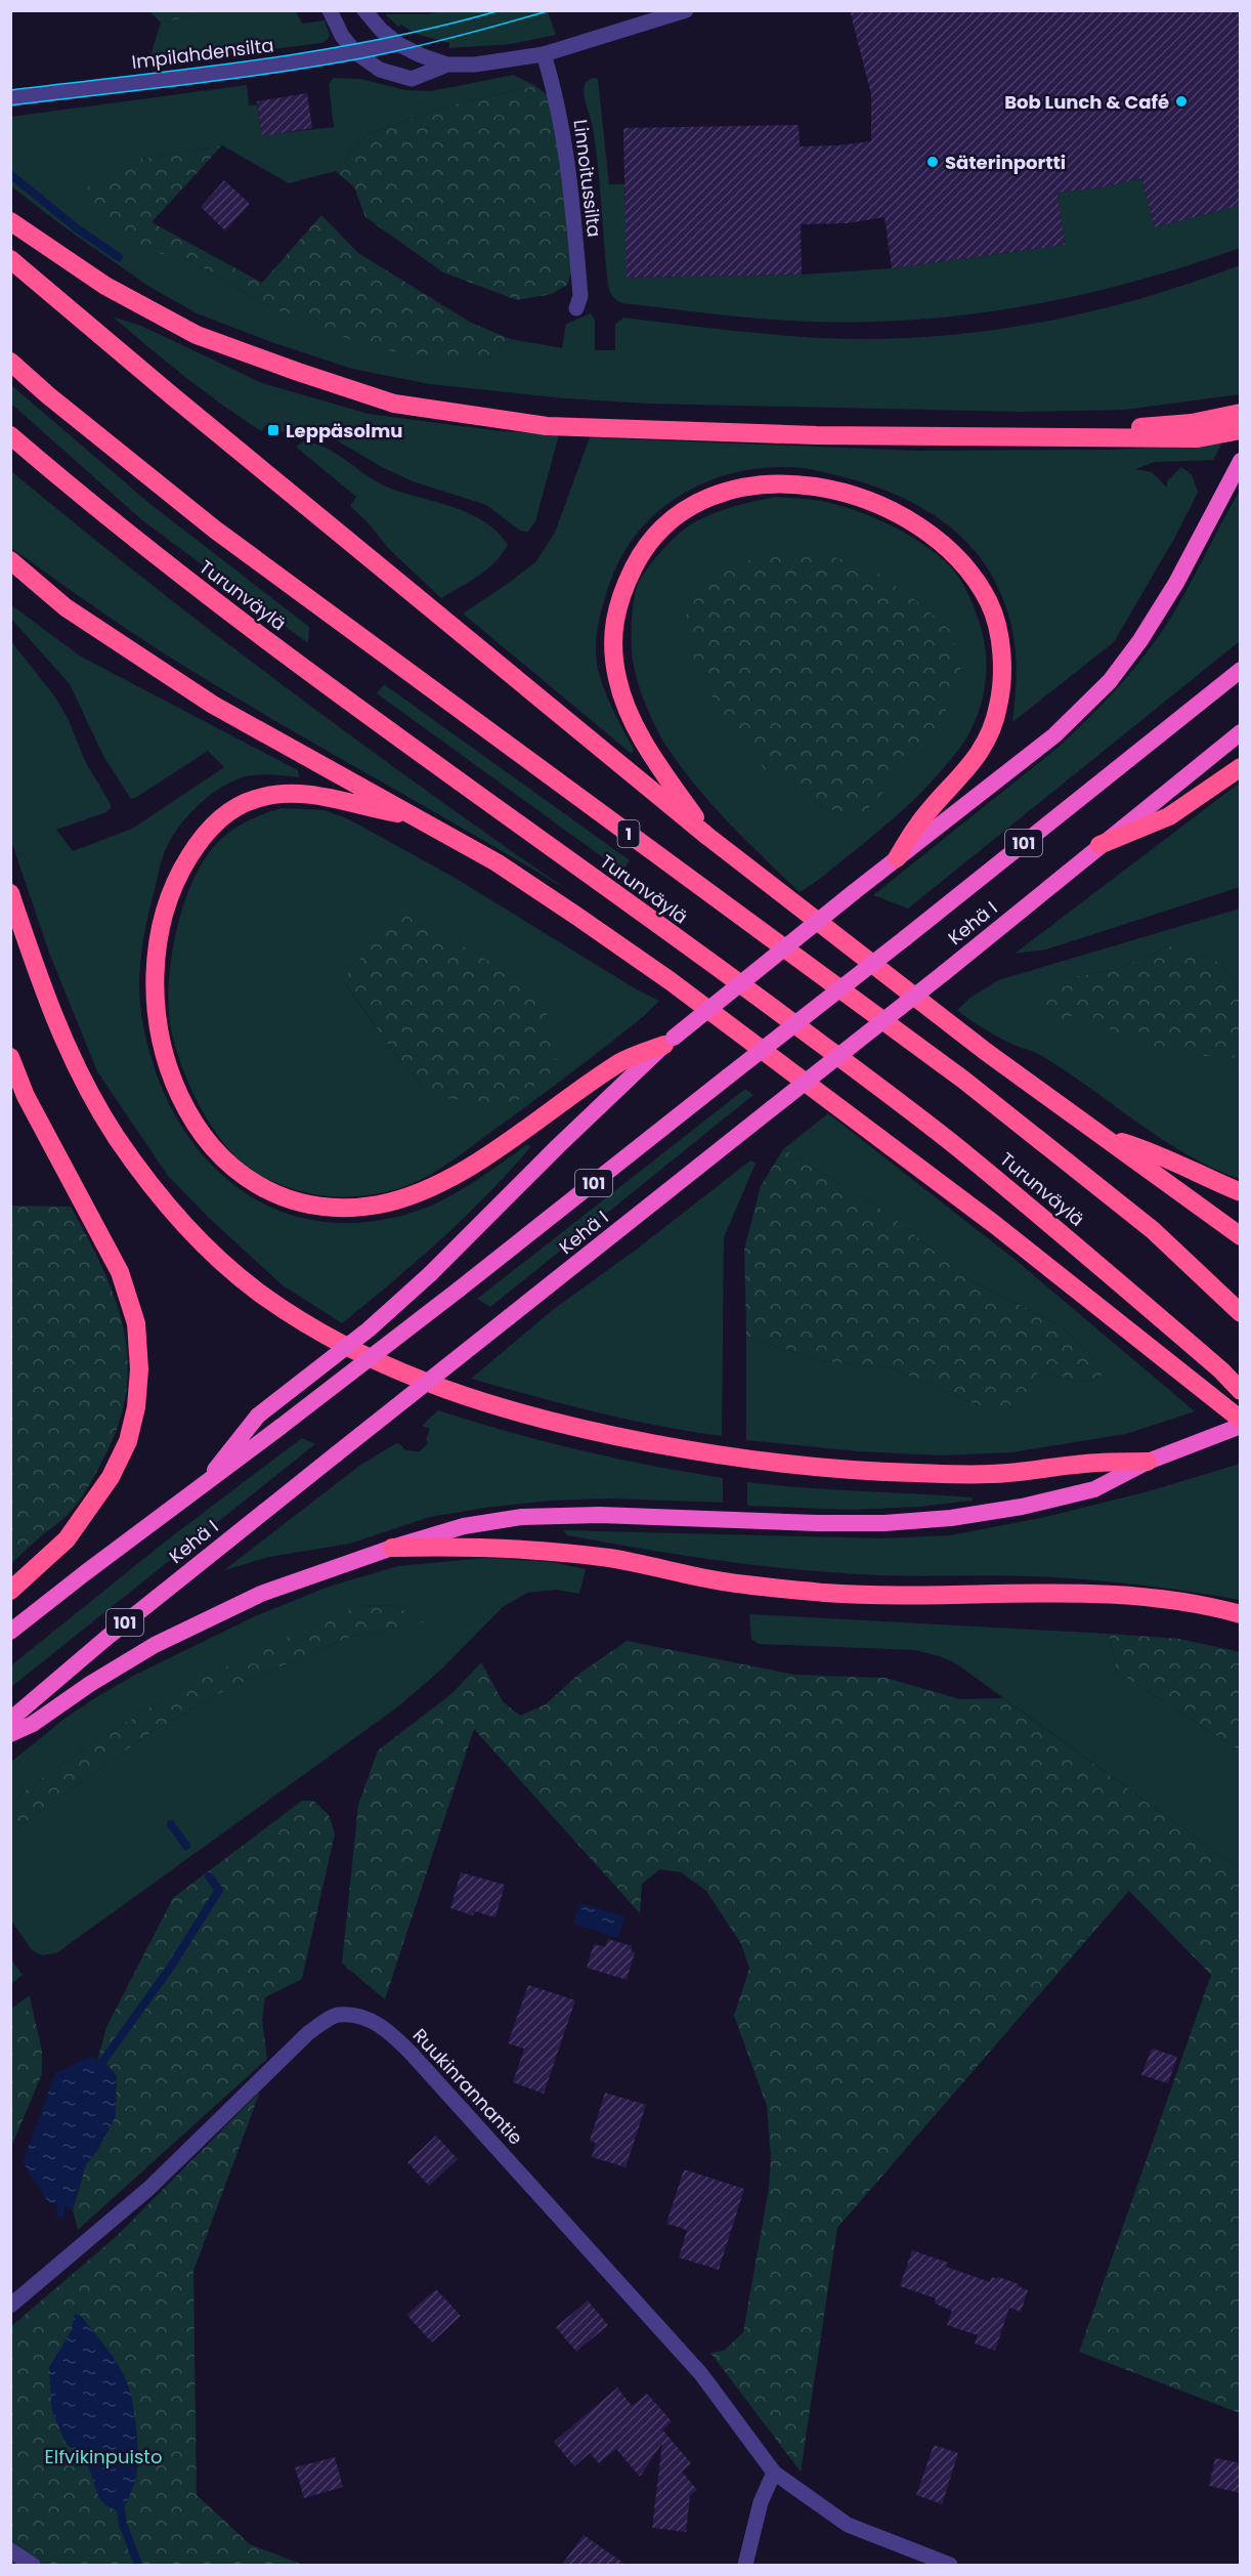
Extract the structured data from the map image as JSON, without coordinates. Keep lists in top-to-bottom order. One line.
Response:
{"streets":{"highway":["Turunväylä","1","101","Kehä I"],"street":["Impilahdensilta","Linnoitussilta","Ruukinrannantie"]},"parks":["Elfvikinpuisto"],"places":{"other":["Bob Lunch & Café","Säterinportti"],"transit":["Leppäsolmu"]}}
